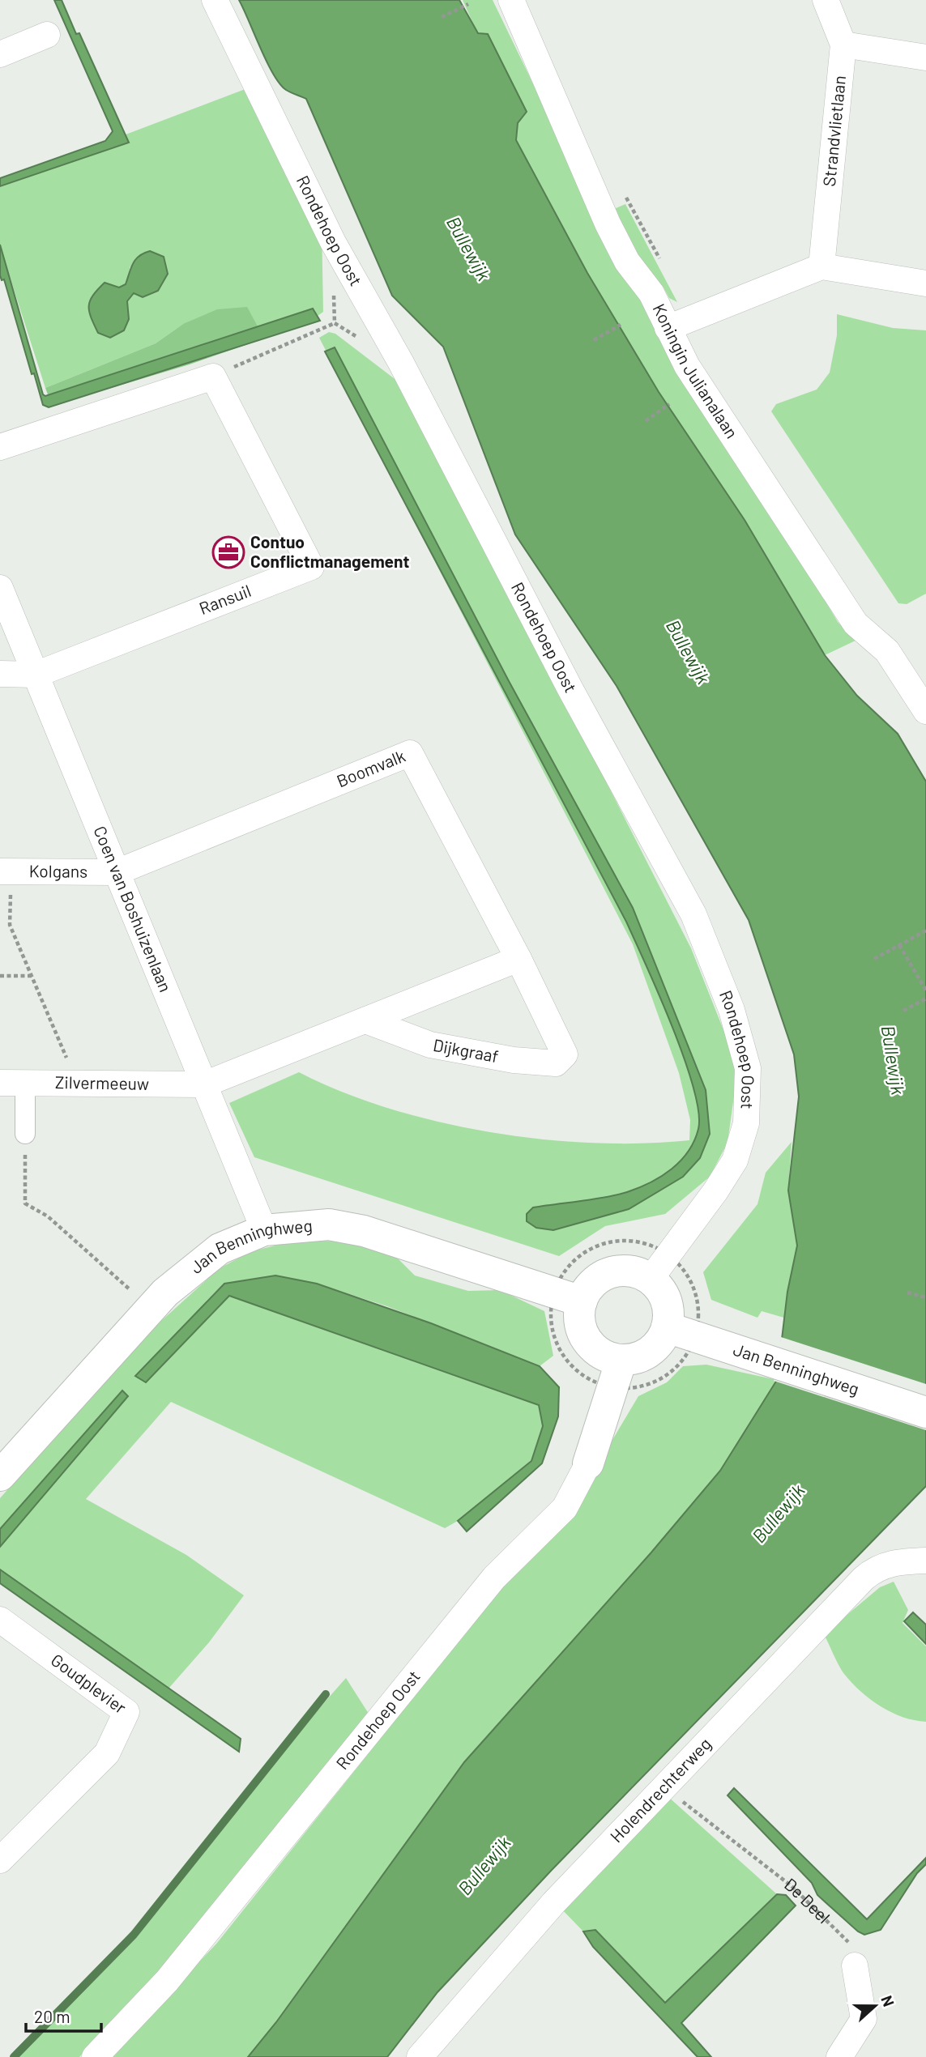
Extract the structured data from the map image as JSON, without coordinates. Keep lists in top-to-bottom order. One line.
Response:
{"streets":{"street":["Strandvlietlaan","Rondehoep Oost","Koningin Julianalaan","Ransuil","Boomvalk","Kolgans","Coen van Boshuizenlaan","Dijkgraaf","Zilvermeeuw","Jan Benninghweg","Goudplevier","Holendrechterweg"],"path":["De Deel"]},"crossings":[["Rondehoep Oost","Jan Benninghweg"],["Ransuil","Coen van Boshuizenlaan"],["Boomvalk","Kolgans"],["Boomvalk","Coen van Boshuizenlaan"],["Boomvalk","Dijkgraaf"],["Kolgans","Coen van Boshuizenlaan"],["Coen van Boshuizenlaan","Zilvermeeuw"],["Coen van Boshuizenlaan","Jan Benninghweg"],["Holendrechterweg","De Deel"]],"water":["Bullewijk"],"places":{"office":["Contuo Conflictmanagement"]},"scale_bar":"20 m","north":"right"}
